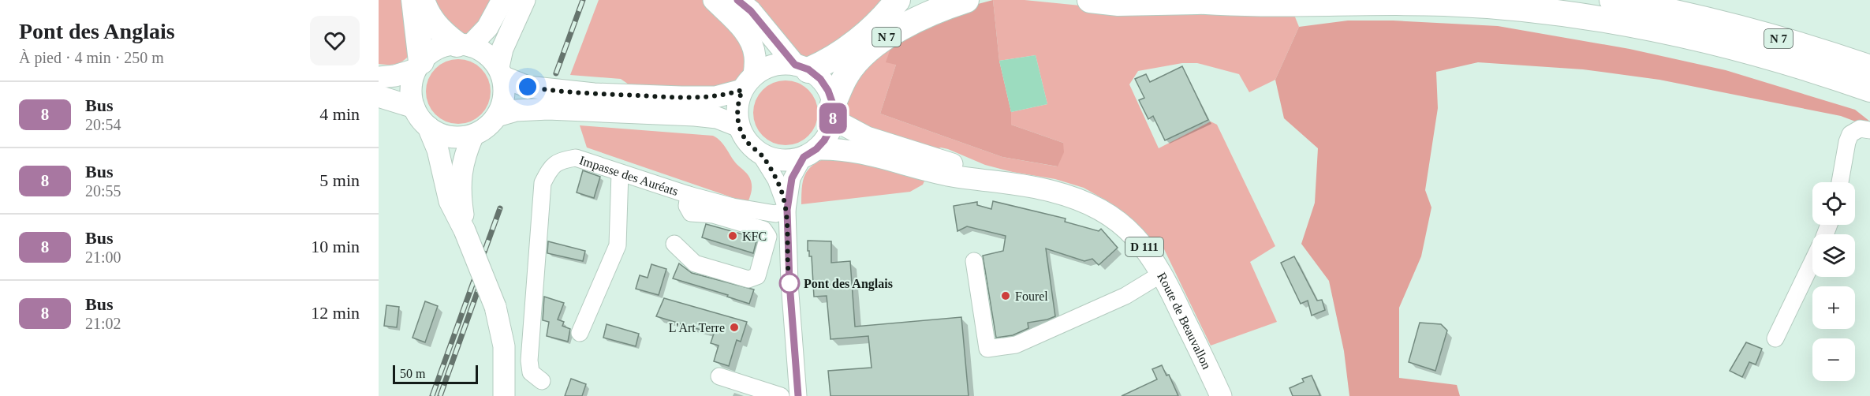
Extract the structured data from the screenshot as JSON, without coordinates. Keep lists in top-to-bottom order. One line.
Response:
{"streets":{"highway":["N 7"],"main road":["D 111","Route de Beauvallon"],"street":["Impasse des Auréats"]},"crossings":[["N 7","D 111"],["D 111","Route de Beauvallon"]],"places":["KFC","Pont des Anglais","Fourel","L'Art Terre"],"lines":["bus line 8"],"scale_bar":"50 m","page":{"heading":["Pont des Anglais","À pied · 4 min · 250 m"],"on_map":"8","list":[{"mark":"8","name":"Bus","note":"20:54","value":"4 min"},{"mark":"8","name":"Bus","note":"20:55","value":"5 min"},{"mark":"8","name":"Bus","note":"21:00","value":"10 min"},{"mark":"8","name":"Bus","note":"21:02","value":"12 min"}],"map_buttons":["+","−"],"scale":"50 m"}}
